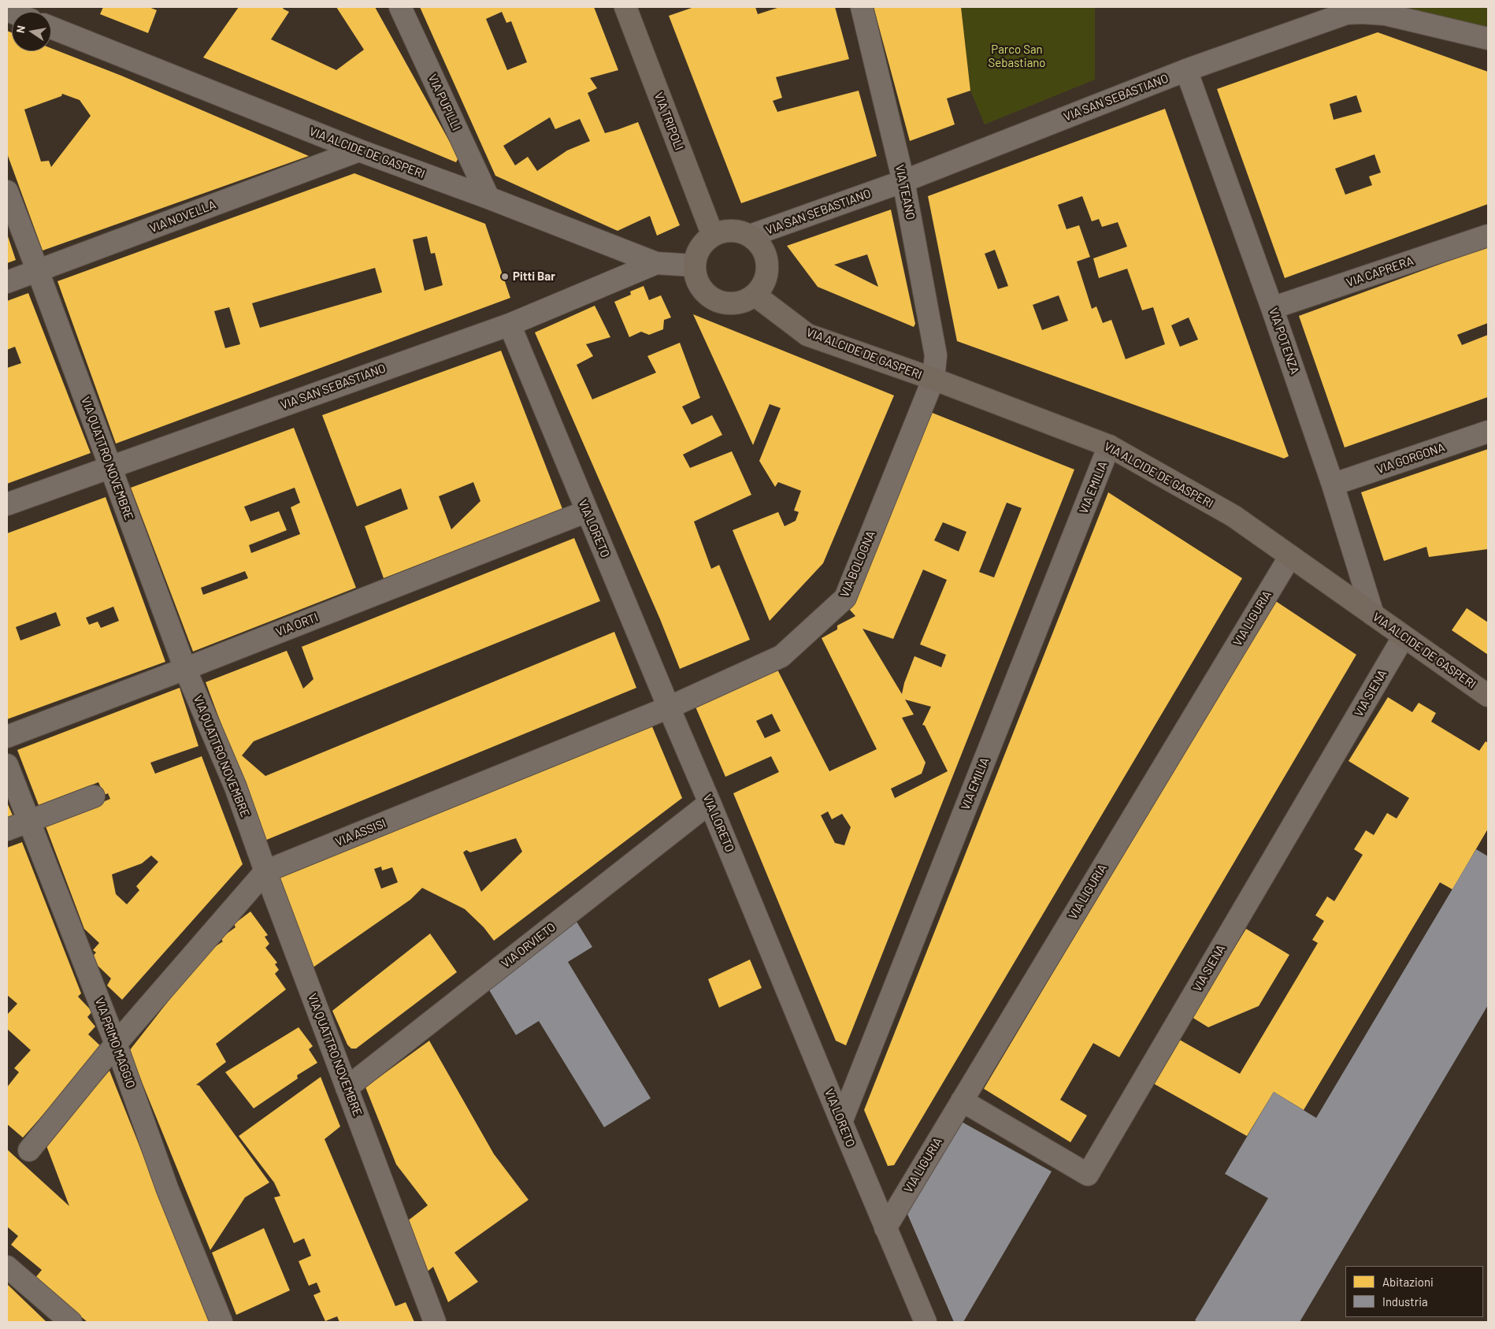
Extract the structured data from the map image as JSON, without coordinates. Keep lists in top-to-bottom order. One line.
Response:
{"streets":{"main road":["VIA TRIPOLI","VIA ALCIDE DE GASPERI"],"street":["VIA SAN SEBASTIANO","VIA PUPILLI","VIA TEANO","VIA NOVELLA","VIA CAPRERA","VIA POTENZA","VIA QUATTRO NOVEMBRE","VIA GORGONA","VIA EMILIA","VIA LORETO","VIA BOLOGNA","VIA LIGURIA","VIA ORTI","VIA SIENA","VIA ASSISI","VIA ORVIETO","VIA PRIMO MAGGIO"]},"crossings":[["VIA SAN SEBASTIANO","VIA TRIPOLI"],["VIA SAN SEBASTIANO","VIA ALCIDE DE GASPERI"],["VIA SAN SEBASTIANO","VIA TEANO"],["VIA SAN SEBASTIANO","VIA POTENZA"],["VIA SAN SEBASTIANO","VIA QUATTRO NOVEMBRE"],["VIA SAN SEBASTIANO","VIA LORETO"],["VIA PUPILLI","VIA ALCIDE DE GASPERI"],["VIA TRIPOLI","VIA ALCIDE DE GASPERI"],["VIA ALCIDE DE GASPERI","VIA TEANO"],["VIA ALCIDE DE GASPERI","VIA NOVELLA"],["VIA ALCIDE DE GASPERI","VIA POTENZA"],["VIA ALCIDE DE GASPERI","VIA EMILIA"],["VIA ALCIDE DE GASPERI","VIA BOLOGNA"],["VIA ALCIDE DE GASPERI","VIA LIGURIA"],["VIA ALCIDE DE GASPERI","VIA SIENA"],["VIA TEANO","VIA BOLOGNA"],["VIA NOVELLA","VIA QUATTRO NOVEMBRE"],["VIA CAPRERA","VIA POTENZA"],["VIA POTENZA","VIA GORGONA"],["VIA QUATTRO NOVEMBRE","VIA ORTI"],["VIA QUATTRO NOVEMBRE","VIA ASSISI"],["VIA QUATTRO NOVEMBRE","VIA ORVIETO"],["VIA EMILIA","VIA LORETO"],["VIA LORETO","VIA BOLOGNA"],["VIA LORETO","VIA LIGURIA"],["VIA LORETO","VIA ORTI"],["VIA LORETO","VIA ASSISI"],["VIA LORETO","VIA ORVIETO"],["VIA BOLOGNA","VIA ASSISI"],["VIA LIGURIA","VIA SIENA"],["VIA ASSISI","VIA PRIMO MAGGIO"]],"parks":["Parco San Sebastiano"],"places":["Pitti Bar"],"legend":["Abitazioni","Industria"],"north":"left"}
